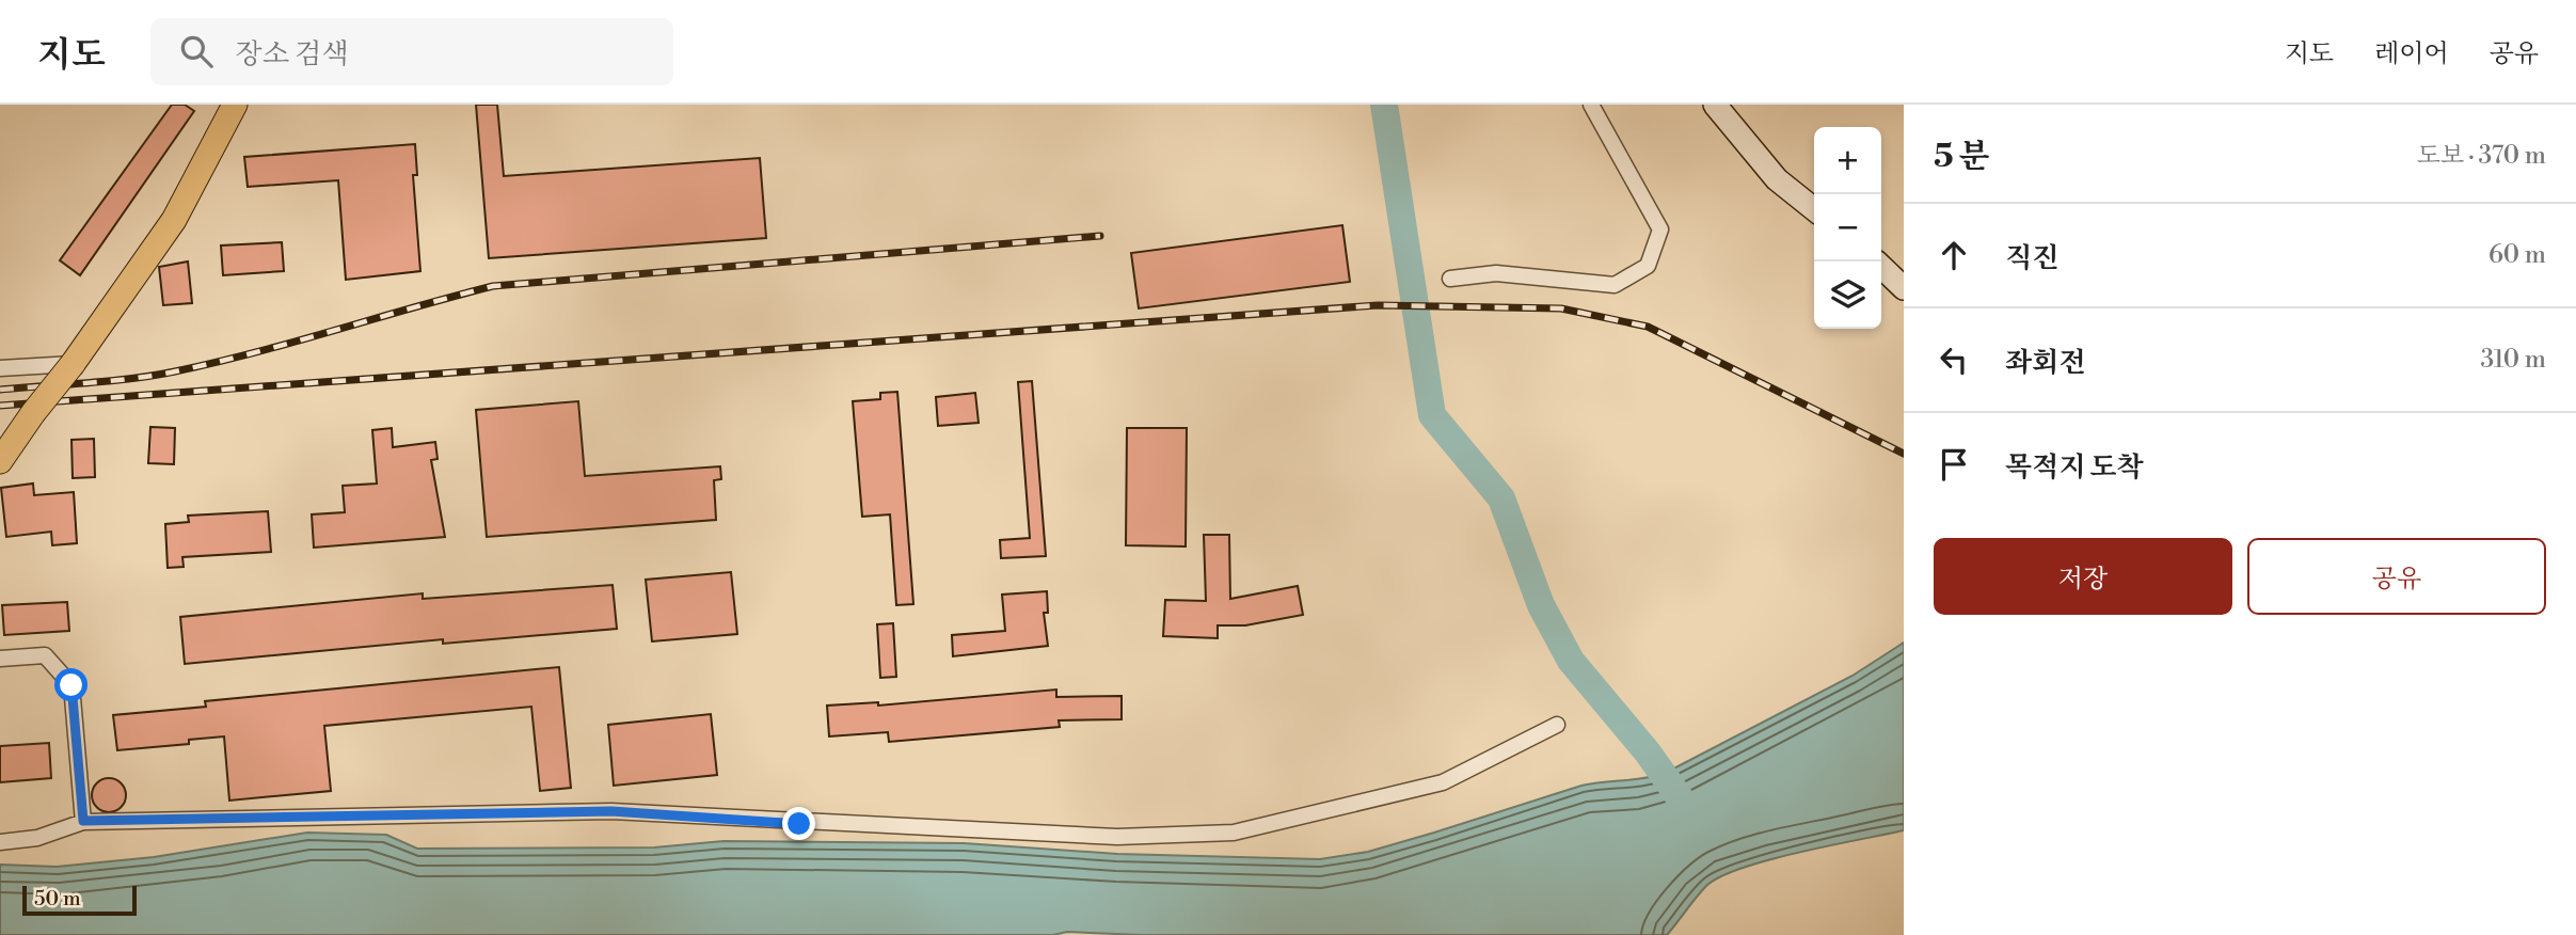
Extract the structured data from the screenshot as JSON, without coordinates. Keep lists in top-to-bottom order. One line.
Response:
{"scale_bar":"50 m","page":{"header":"지도","search":"장소 검색","nav":["지도","레이어","공유"],"heading":["5 분","도보 · 370 m"],"map_buttons":["+","−"],"list":[["직진","60 m"],["좌회전","310 m"],"목적지 도착"],"buttons":["저장","공유"],"scale":"50 m"}}
